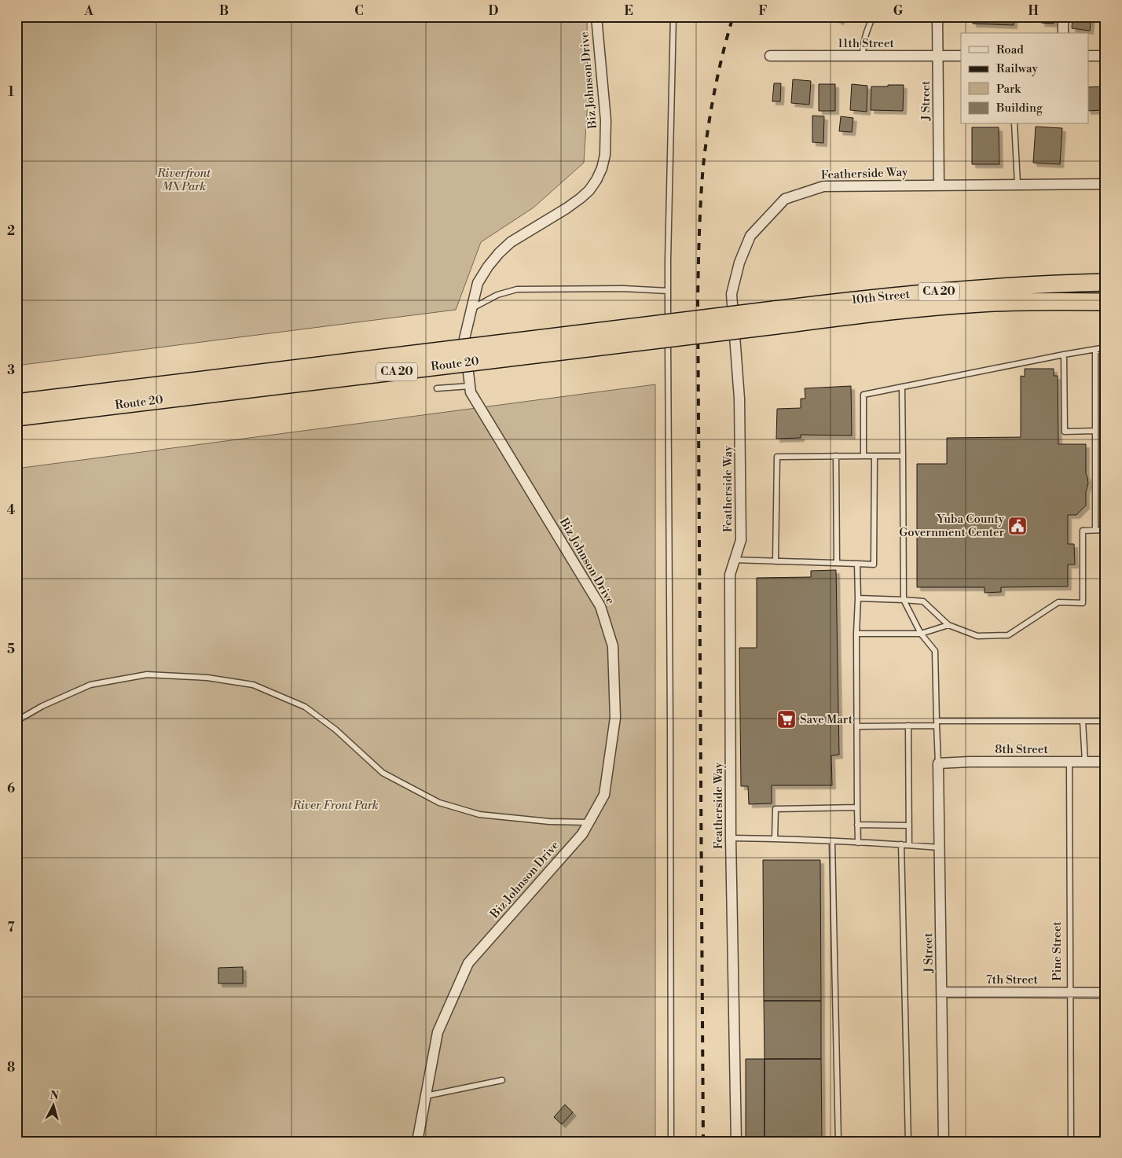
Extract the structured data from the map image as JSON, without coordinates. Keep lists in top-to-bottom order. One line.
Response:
{"streets":{"highway":["CA 20","10th Street","Route 20"],"street":["11th Street","Biz Johnson Drive","J Street","Featherside Way","8th Street","7th Street"],"lane":["Pine Street"]},"crossings":[["11th Street","J Street"],["J Street","Featherside Way"],["J Street","8th Street"],["J Street","7th Street"],["10th Street","Route 20"],["8th Street","Pine Street"],["Pine Street","7th Street"]],"parks":["Riverfront MX Park","River Front Park"],"places":{"public building":["Yuba County Government Center"],"supermarket":["Save Mart"]},"legend":["Road","Railway","Park","Building"],"north":"top","grid":{"columns":["A","B","C","D","E","F","G","H"],"rows":["1","2","3","4","5","6","7","8"]}}
